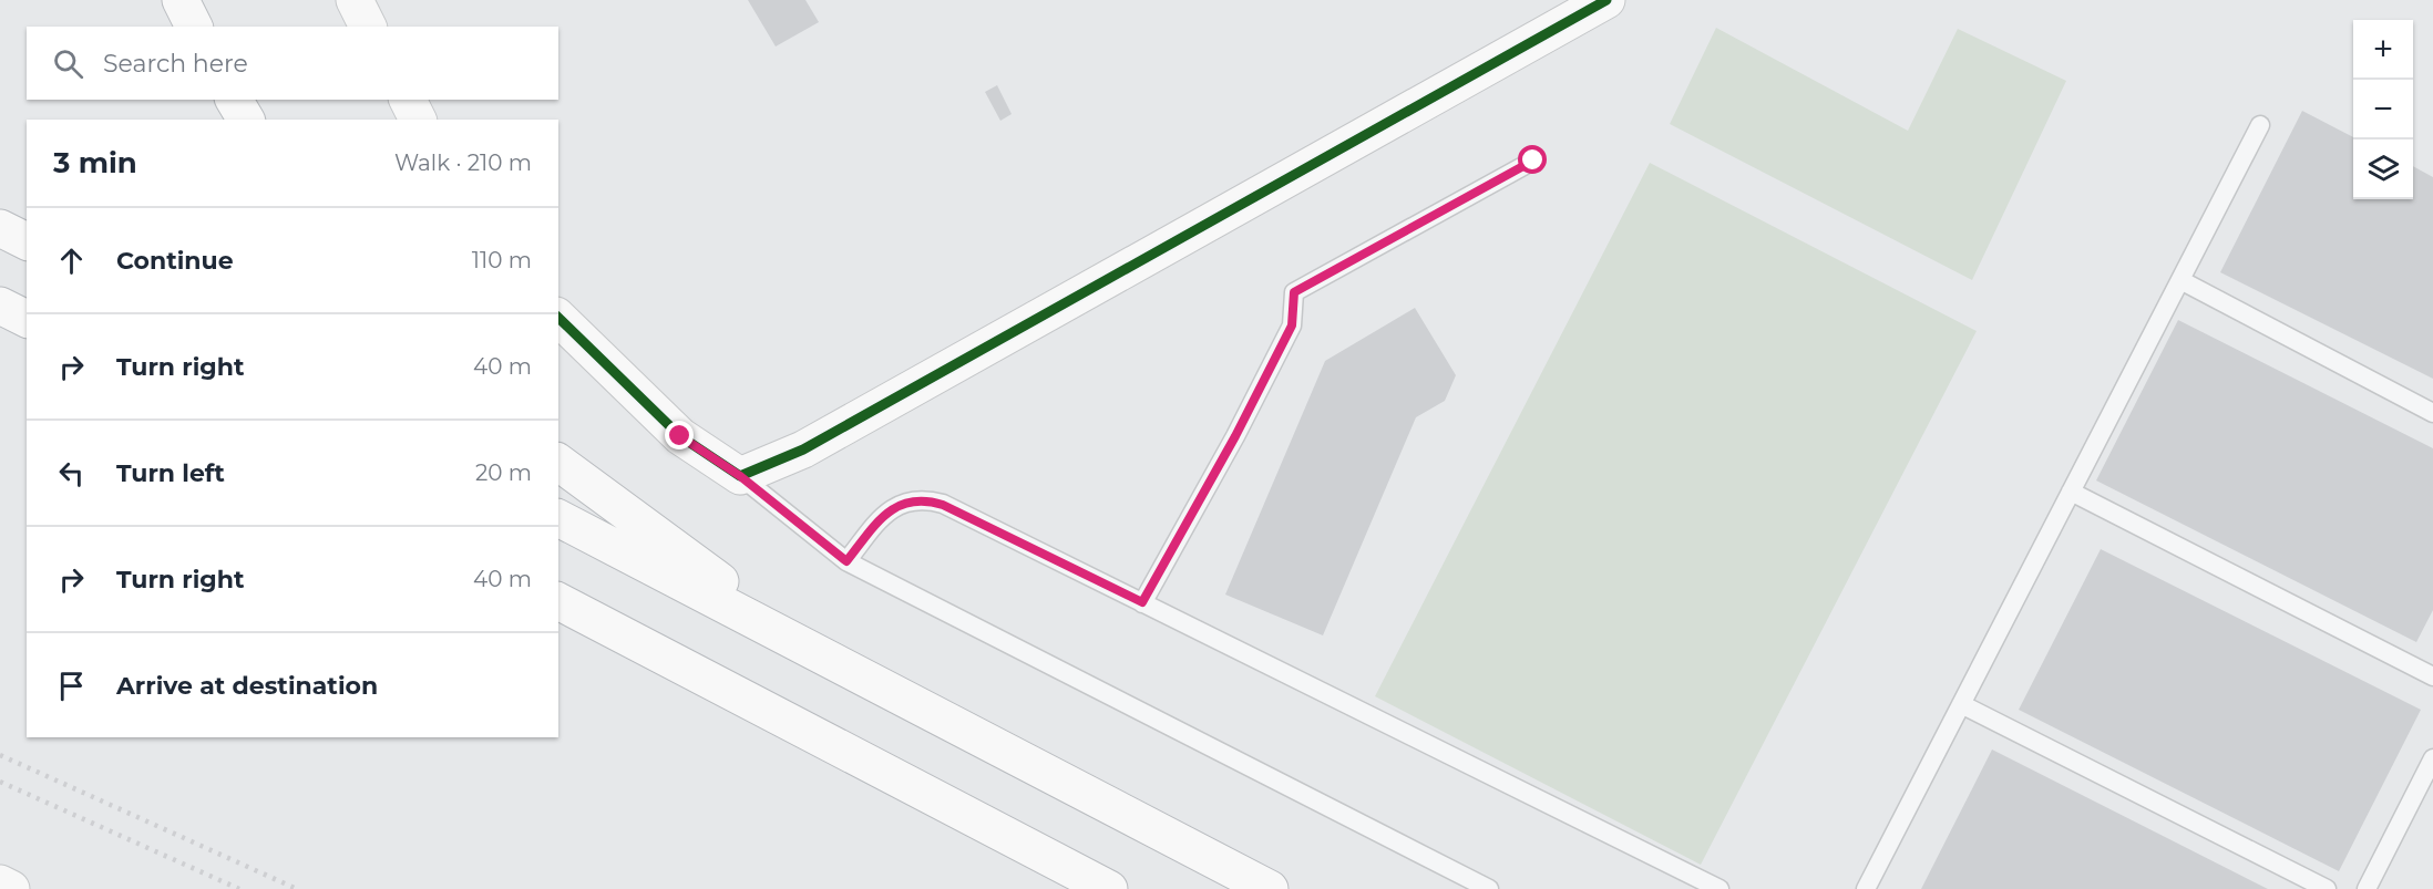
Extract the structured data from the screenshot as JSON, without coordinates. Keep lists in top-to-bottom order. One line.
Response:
{"page":{"map_buttons":["+","−"],"search":"Search here","heading":["3 min","Walk · 210 m"],"list":[["Continue","110 m"],["Turn right","40 m"],["Turn left","20 m"],["Turn right","40 m"],"Arrive at destination"]}}
